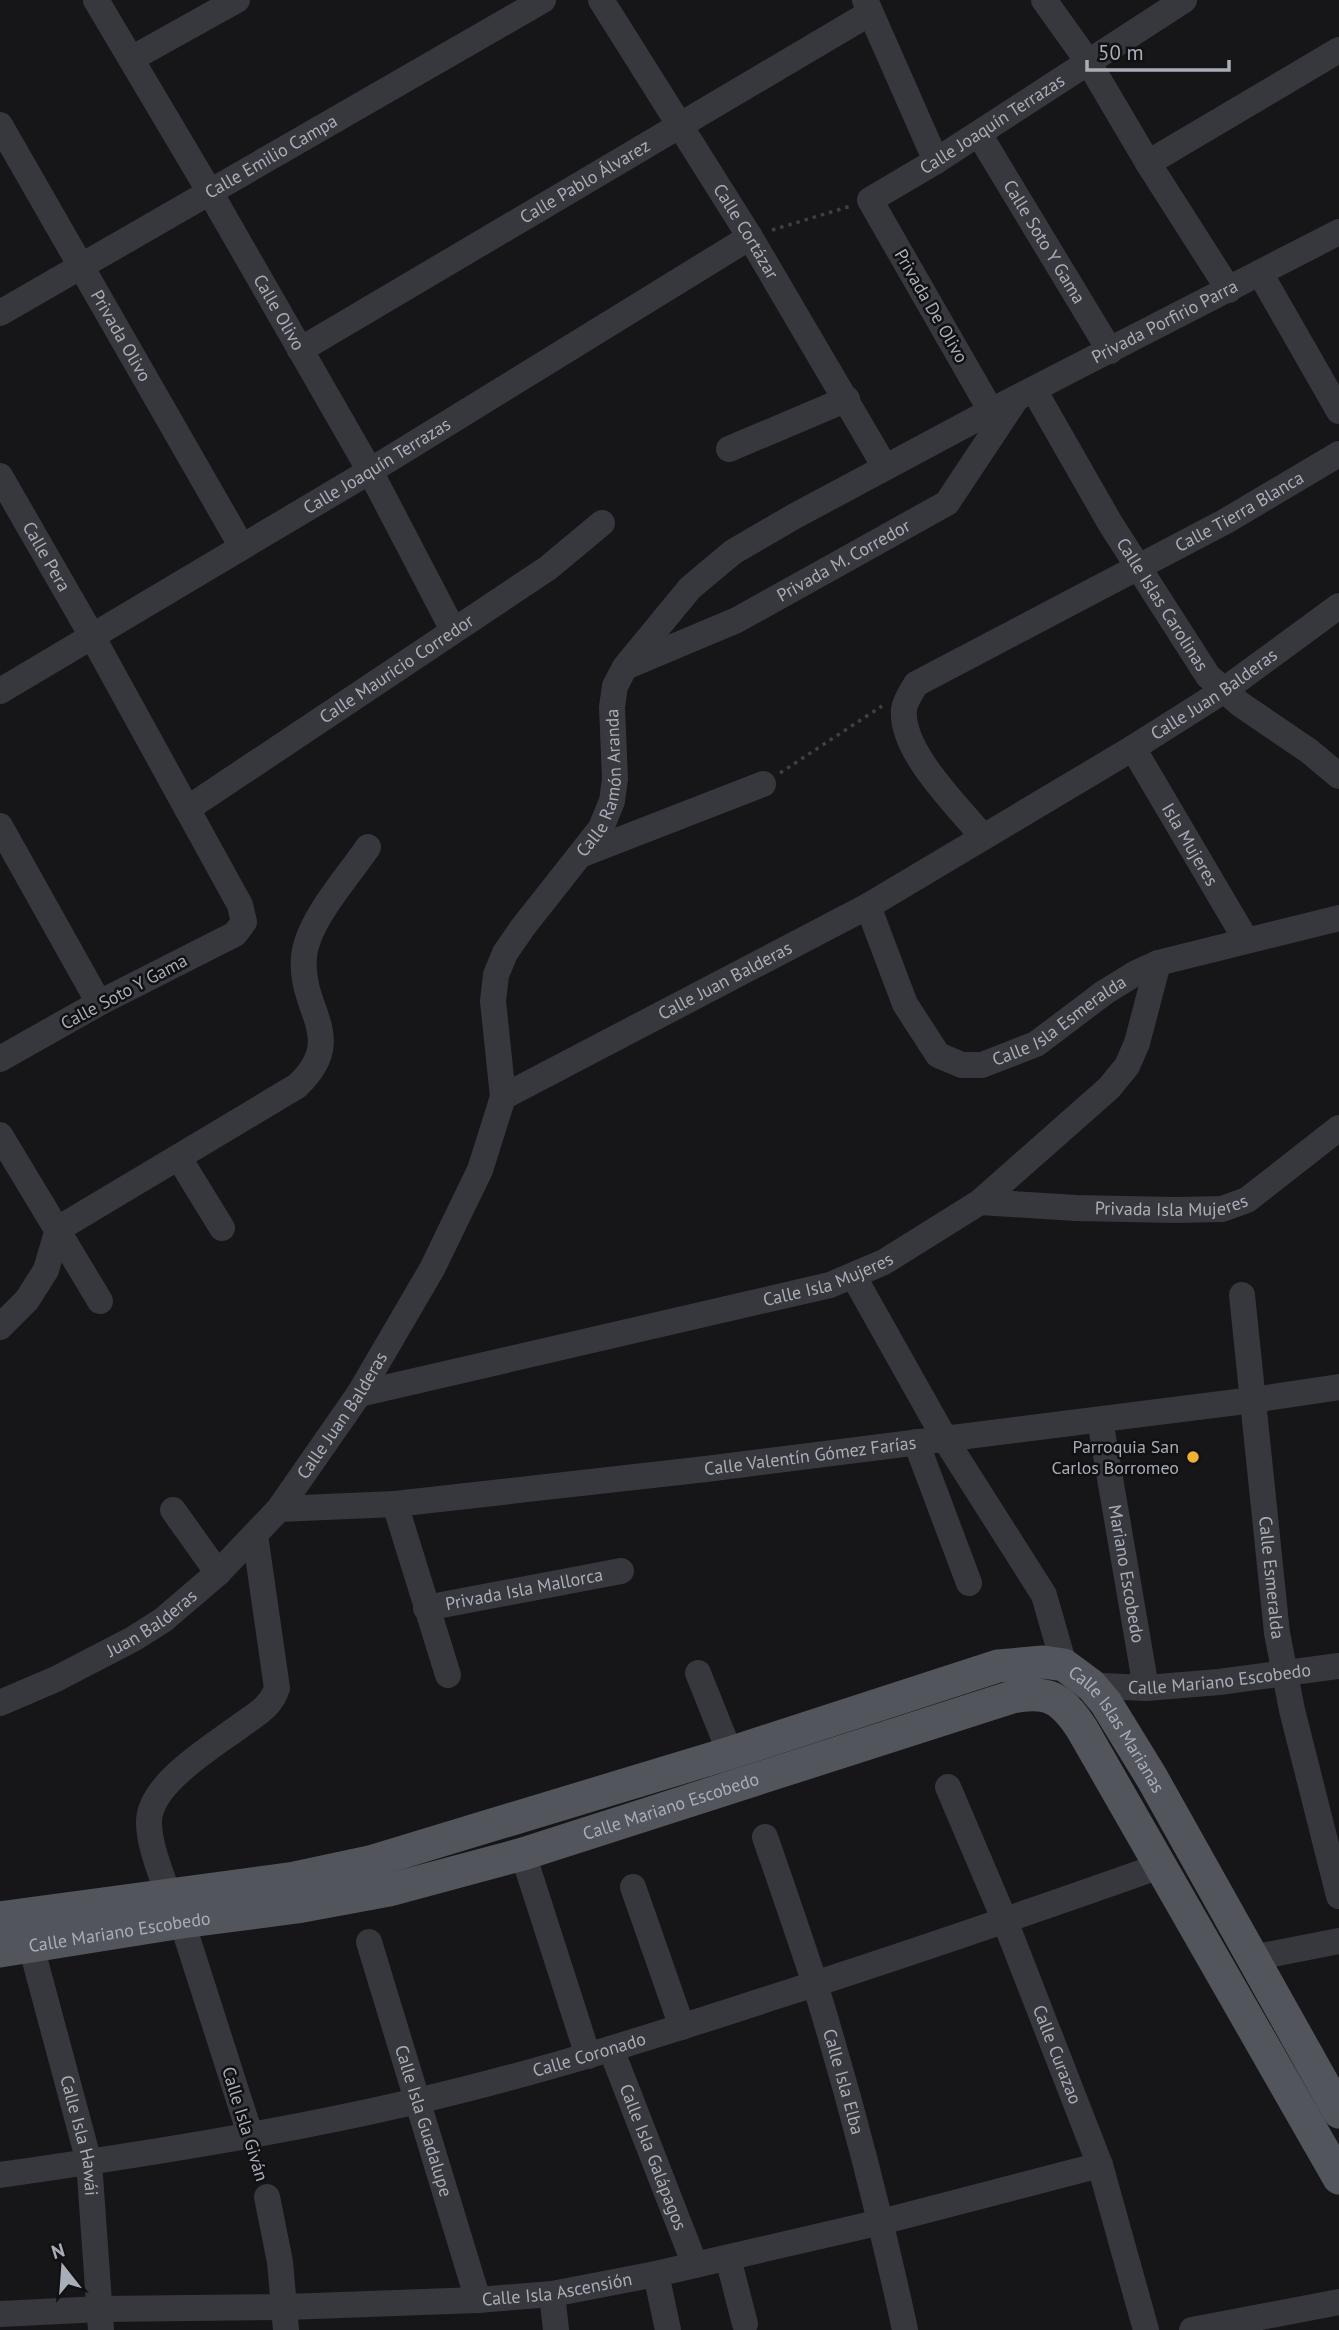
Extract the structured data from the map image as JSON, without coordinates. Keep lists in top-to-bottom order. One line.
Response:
{"streets":{"main road":["Calle Mariano Escobedo","Calle Islas Marianas"],"street":["Calle Joaquín Terrazas","Calle Emilio Campa","Calle Pablo Álvarez","Calle Cortázar","Calle Soto Y Gama","Privada De Olivo","Calle Olivo","Privada Porfirio Parra","Privada Olivo","Calle Tierra Blanca","Calle Pera","Privada M. Corredor","Calle Islas Carolinas","Calle Mauricio Corredor","Calle Juan Balderas","Calle Ramón Aranda","Isla Mujeres","Calle Isla Esmeralda","Privada Isla Mujeres","Calle Isla Mujeres","Calle Valentín Gómez Farías","Mariano Escobedo","Calle Esmeralda","Privada Isla Mallorca","Juan Balderas","Calle Coronado","Calle Curazao","Calle Isla Elba","Calle Isla Guadalupe","Calle Isla Giván","Calle Isla Hawái","Calle Isla Galápagos","Calle Isla Ascensión"]},"crossings":[["Calle Joaquín Terrazas","Calle Cortázar"],["Calle Joaquín Terrazas","Calle Soto Y Gama"],["Calle Joaquín Terrazas","Privada De Olivo"],["Calle Joaquín Terrazas","Calle Olivo"],["Calle Joaquín Terrazas","Privada Olivo"],["Calle Joaquín Terrazas","Calle Pera"],["Calle Emilio Campa","Calle Olivo"],["Calle Emilio Campa","Privada Olivo"],["Calle Pablo Álvarez","Calle Cortázar"],["Calle Pablo Álvarez","Calle Olivo"],["Calle Cortázar","Calle Ramón Aranda"],["Calle Soto Y Gama","Privada Porfirio Parra"],["Calle Soto Y Gama","Calle Pera"],["Privada De Olivo","Privada Porfirio Parra"],["Privada De Olivo","Calle Ramón Aranda"],["Calle Olivo","Calle Mauricio Corredor"],["Privada Porfirio Parra","Privada M. Corredor"],["Privada Porfirio Parra","Calle Islas Carolinas"],["Privada Porfirio Parra","Calle Ramón Aranda"],["Calle Tierra Blanca","Calle Islas Carolinas"],["Calle Pera","Calle Mauricio Corredor"],["Privada M. Corredor","Calle Islas Carolinas"],["Privada M. Corredor","Calle Ramón Aranda"],["Calle Islas Carolinas","Calle Juan Balderas"],["Calle Juan Balderas","Isla Mujeres"],["Calle Juan Balderas","Calle Isla Esmeralda"],["Calle Juan Balderas","Calle Isla Mujeres"],["Calle Juan Balderas","Calle Valentín Gómez Farías"],["Calle Juan Balderas","Juan Balderas"],["Isla Mujeres","Calle Isla Esmeralda"],["Calle Isla Esmeralda","Calle Isla Mujeres"],["Privada Isla Mujeres","Calle Isla Mujeres"],["Calle Isla Mujeres","Calle Islas Marianas"],["Calle Valentín Gómez Farías","Mariano Escobedo"],["Calle Valentín Gómez Farías","Calle Esmeralda"],["Calle Valentín Gómez Farías","Juan Balderas"],["Calle Valentín Gómez Farías","Calle Islas Marianas"],["Mariano Escobedo","Calle Mariano Escobedo"],["Calle Esmeralda","Calle Mariano Escobedo"],["Juan Balderas","Calle Isla Giván"],["Calle Mariano Escobedo","Calle Islas Marianas"],["Calle Mariano Escobedo","Calle Isla Giván"],["Calle Mariano Escobedo","Calle Isla Hawái"],["Calle Mariano Escobedo","Calle Isla Galápagos"],["Calle Islas Marianas","Calle Coronado"],["Calle Coronado","Calle Curazao"],["Calle Coronado","Calle Isla Elba"],["Calle Coronado","Calle Isla Guadalupe"],["Calle Coronado","Calle Isla Giván"],["Calle Coronado","Calle Isla Hawái"],["Calle Coronado","Calle Isla Galápagos"],["Calle Curazao","Calle Isla Ascensión"],["Calle Isla Elba","Calle Isla Ascensión"],["Calle Isla Guadalupe","Calle Isla Ascensión"],["Calle Isla Giván","Calle Isla Ascensión"],["Calle Isla Hawái","Calle Isla Ascensión"],["Calle Isla Galápagos","Calle Isla Ascensión"]],"places":["Parroquia San Carlos Borromeo"],"scale_bar":"50 m","north":"top"}
